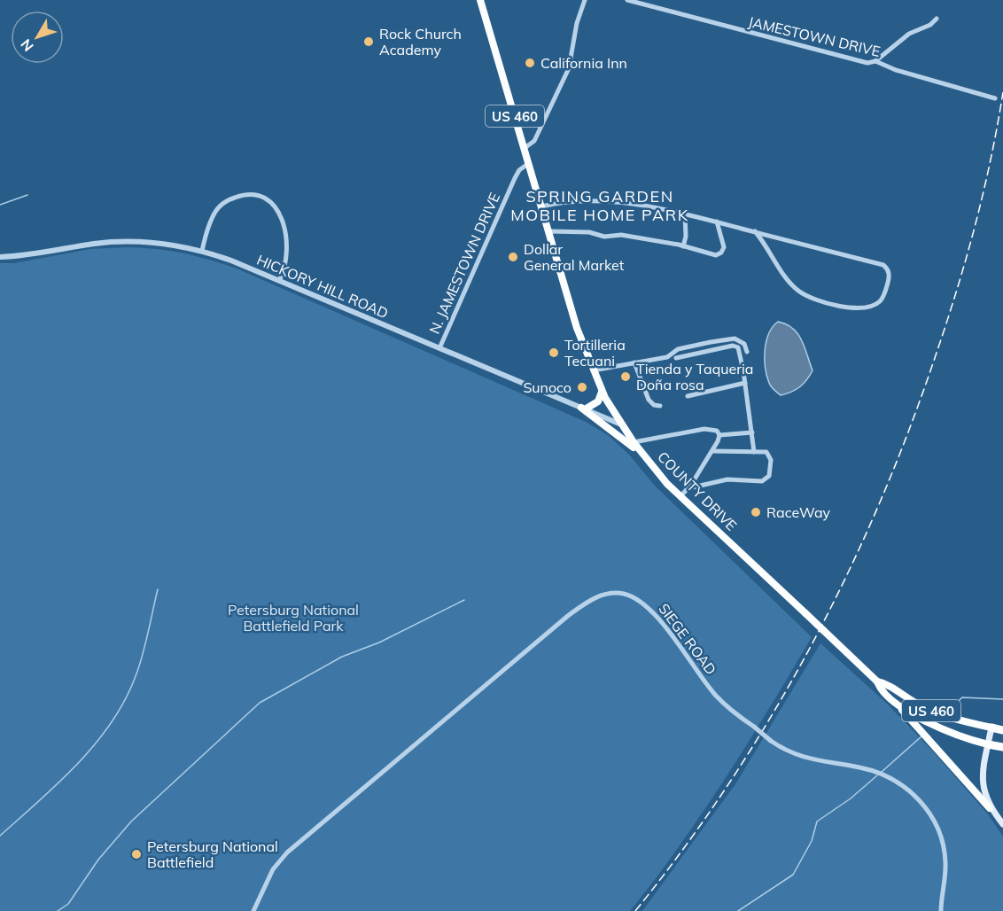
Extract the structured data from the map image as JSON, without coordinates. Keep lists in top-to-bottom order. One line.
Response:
{"streets":{"highway":["US 460","COUNTY DRIVE"],"street":["JAMESTOWN DRIVE","N. JAMESTOWN DRIVE","HICKORY HILL ROAD","SIEGE ROAD"]},"crossings":[["US 460","COUNTY DRIVE"],["N. JAMESTOWN DRIVE","HICKORY HILL ROAD"],["N. JAMESTOWN DRIVE","COUNTY DRIVE"],["HICKORY HILL ROAD","COUNTY DRIVE"]],"districts":["SPRING GARDEN MOBILE HOME PARK"],"parks":["Petersburg National Battlefield Park"],"places":["Rock Church Academy","California Inn","Dollar General Market","Tortilleria Tecuani","Tienda y Taqueria Doña rosa","Sunoco","RaceWay","Petersburg National Battlefield"],"north":"bottom left"}
